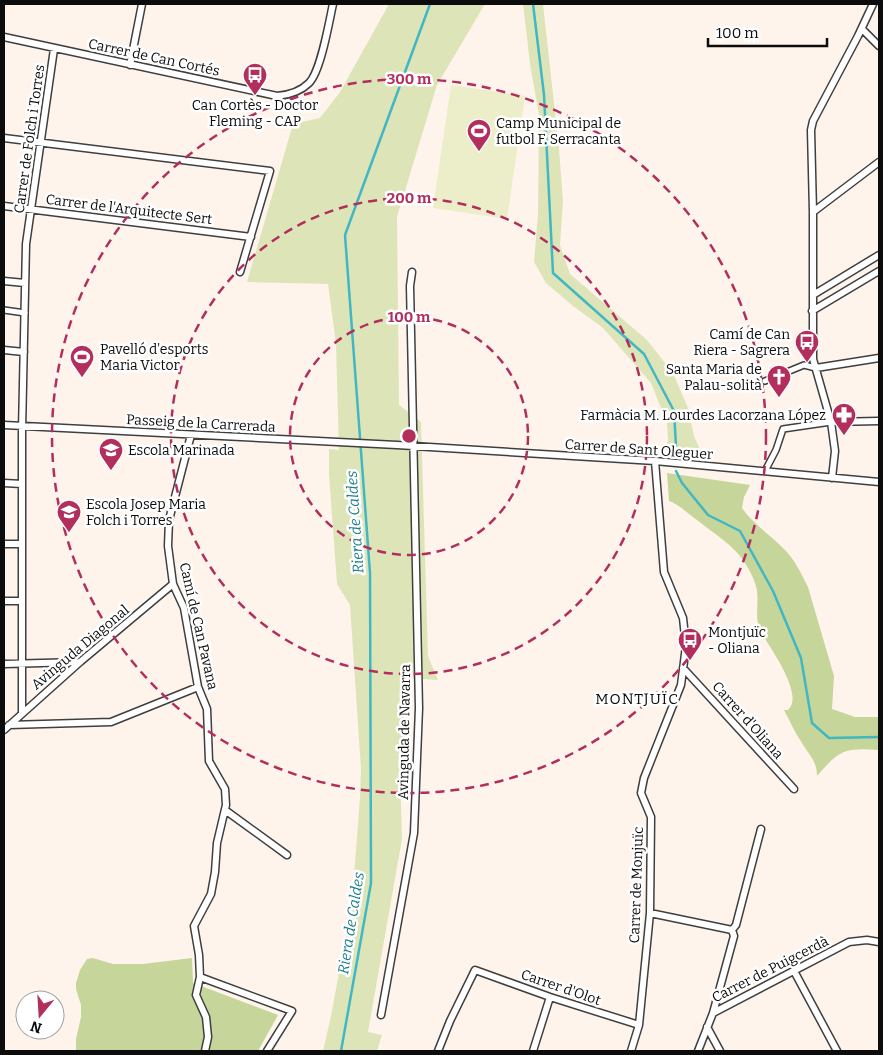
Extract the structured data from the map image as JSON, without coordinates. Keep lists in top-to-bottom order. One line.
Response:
{"streets":{"street":["Carrer de Can Cortés","Carrer de Folch i Torres","Carrer de l'Arquitecte Sert","Passeig de la Carrerada","Carrer de Sant Oleguer","Camí de Can Pavana","Avinguda Diagonal","Carrer d'Oliana","Avinguda de Navarra","Carrer de Monjuïc","Carrer de Puigcerdà","Carrer d'Olot"]},"crossings":[["Carrer de Can Cortés","Carrer de Folch i Torres"],["Carrer de Folch i Torres","Carrer de l'Arquitecte Sert"],["Carrer de Folch i Torres","Passeig de la Carrerada"],["Carrer de Folch i Torres","Avinguda Diagonal"],["Passeig de la Carrerada","Carrer de Sant Oleguer"],["Passeig de la Carrerada","Camí de Can Pavana"],["Carrer de Sant Oleguer","Avinguda de Navarra"],["Carrer de Sant Oleguer","Carrer de Monjuïc"],["Camí de Can Pavana","Avinguda Diagonal"],["Carrer d'Oliana","Carrer de Monjuïc"],["Carrer de Monjuïc","Carrer d'Olot"]],"districts":["MONTJUÏC"],"water":["Riera de Caldes"],"places":{"bus stop":["Can Cortès - Doctor Fleming - CAP","Camí de Can Riera - Sagrera","Montjuïc - Oliana"],"sports":["Camp Municipal de futbol F. Serracanta","Pavelló d'esports Maria Victor"],"church":["Santa Maria de Palau-solità"],"pharmacy":["Farmàcia M. Lourdes Lacorzana López"],"school or university":["Escola Marinada","Escola Josep Maria Folch i Torres"]},"scale_bar":"100 m","north":"bottom","rings":["300 m","200 m","100 m"]}
